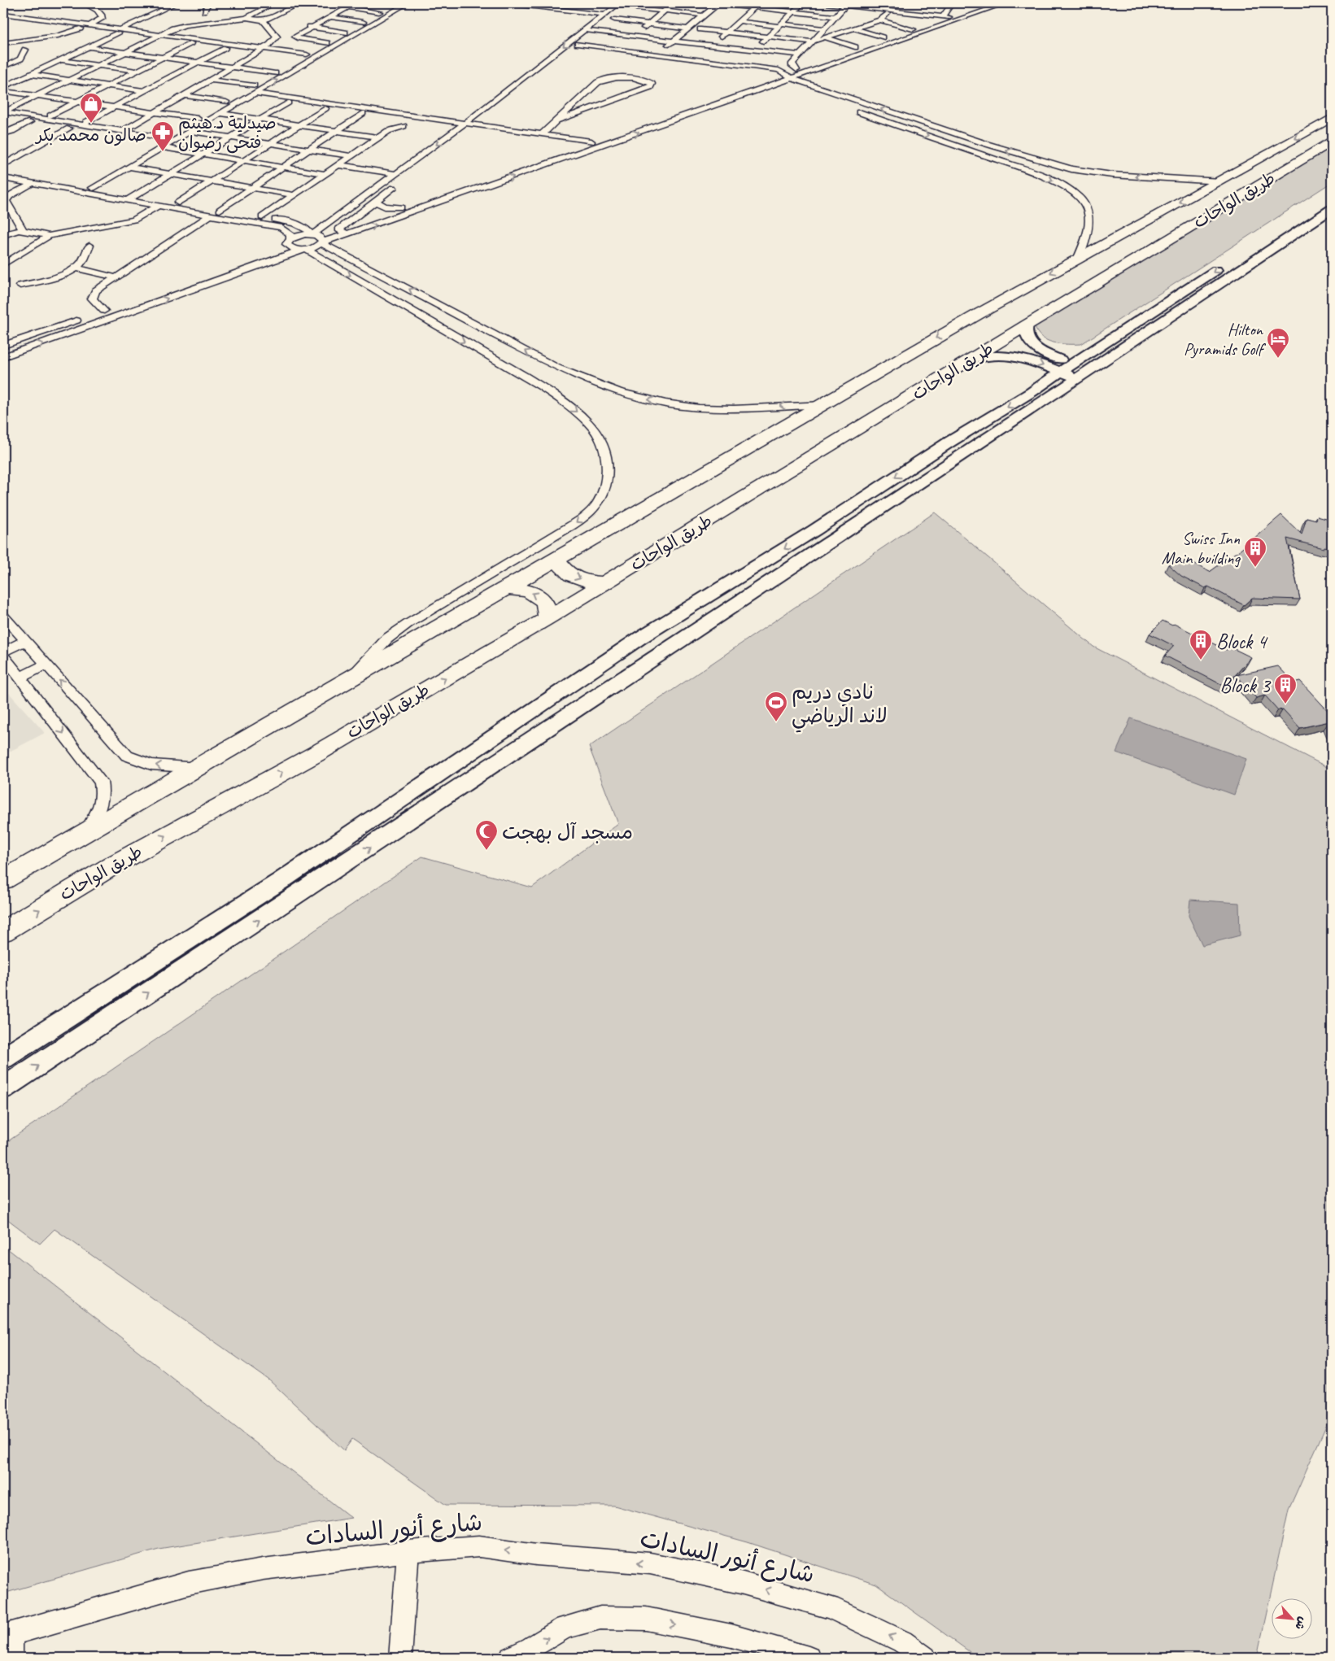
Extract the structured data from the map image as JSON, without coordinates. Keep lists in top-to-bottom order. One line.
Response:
{"streets":{"highway":["طريق الواحات"],"street":["شارع أنور السادات"]},"places":{"shop":["صالون محمد بكر"],"pharmacy":["صيدلية د.هيثم فتحى رضوان"],"hotel":["Hilton Pyramids Golf"],"building":["Swiss Inn Main building","Block 4","Block 3"],"sports":["نادي دريم لاند الرياضي"],"mosque":["مسجد آل بهجت"]},"north":"bottom right"}
